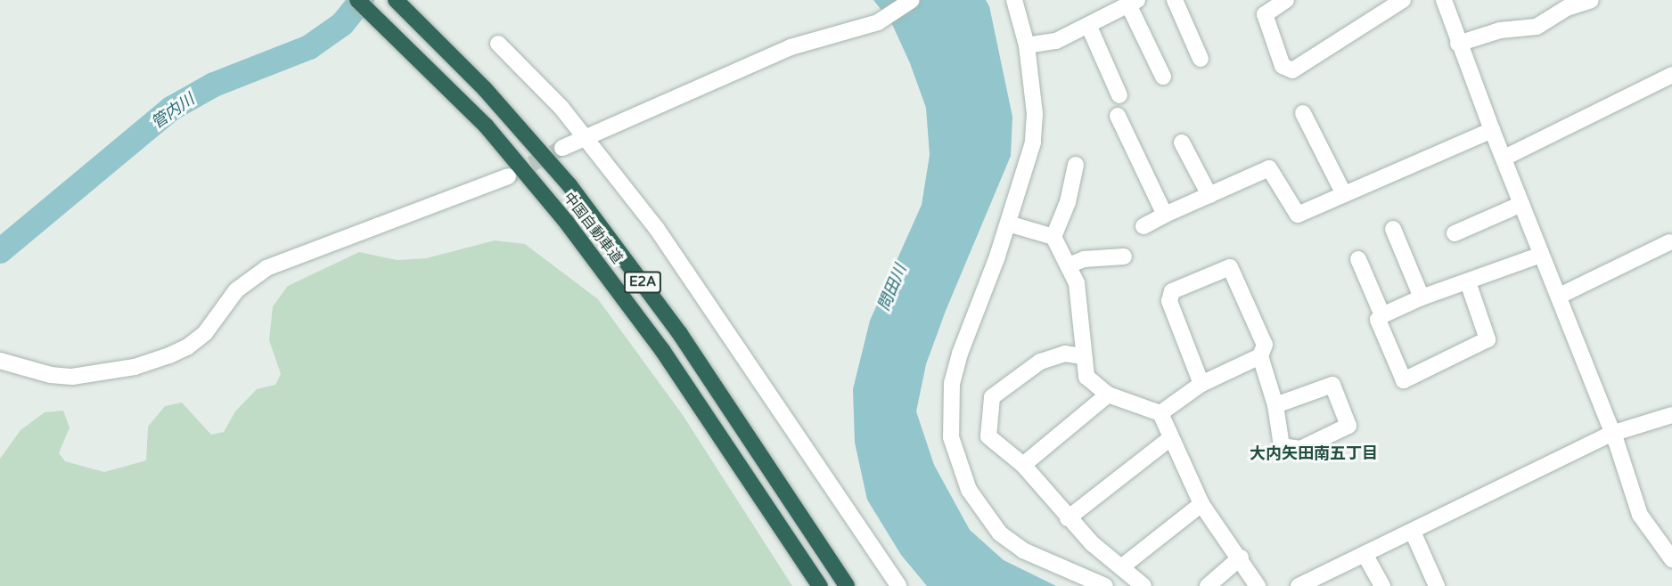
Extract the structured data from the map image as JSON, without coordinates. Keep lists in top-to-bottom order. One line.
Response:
{"streets":{"highway":["中国自動車道","E2A"]},"districts":["大内矢田南五丁目"],"water":["管内川","問田川"]}
